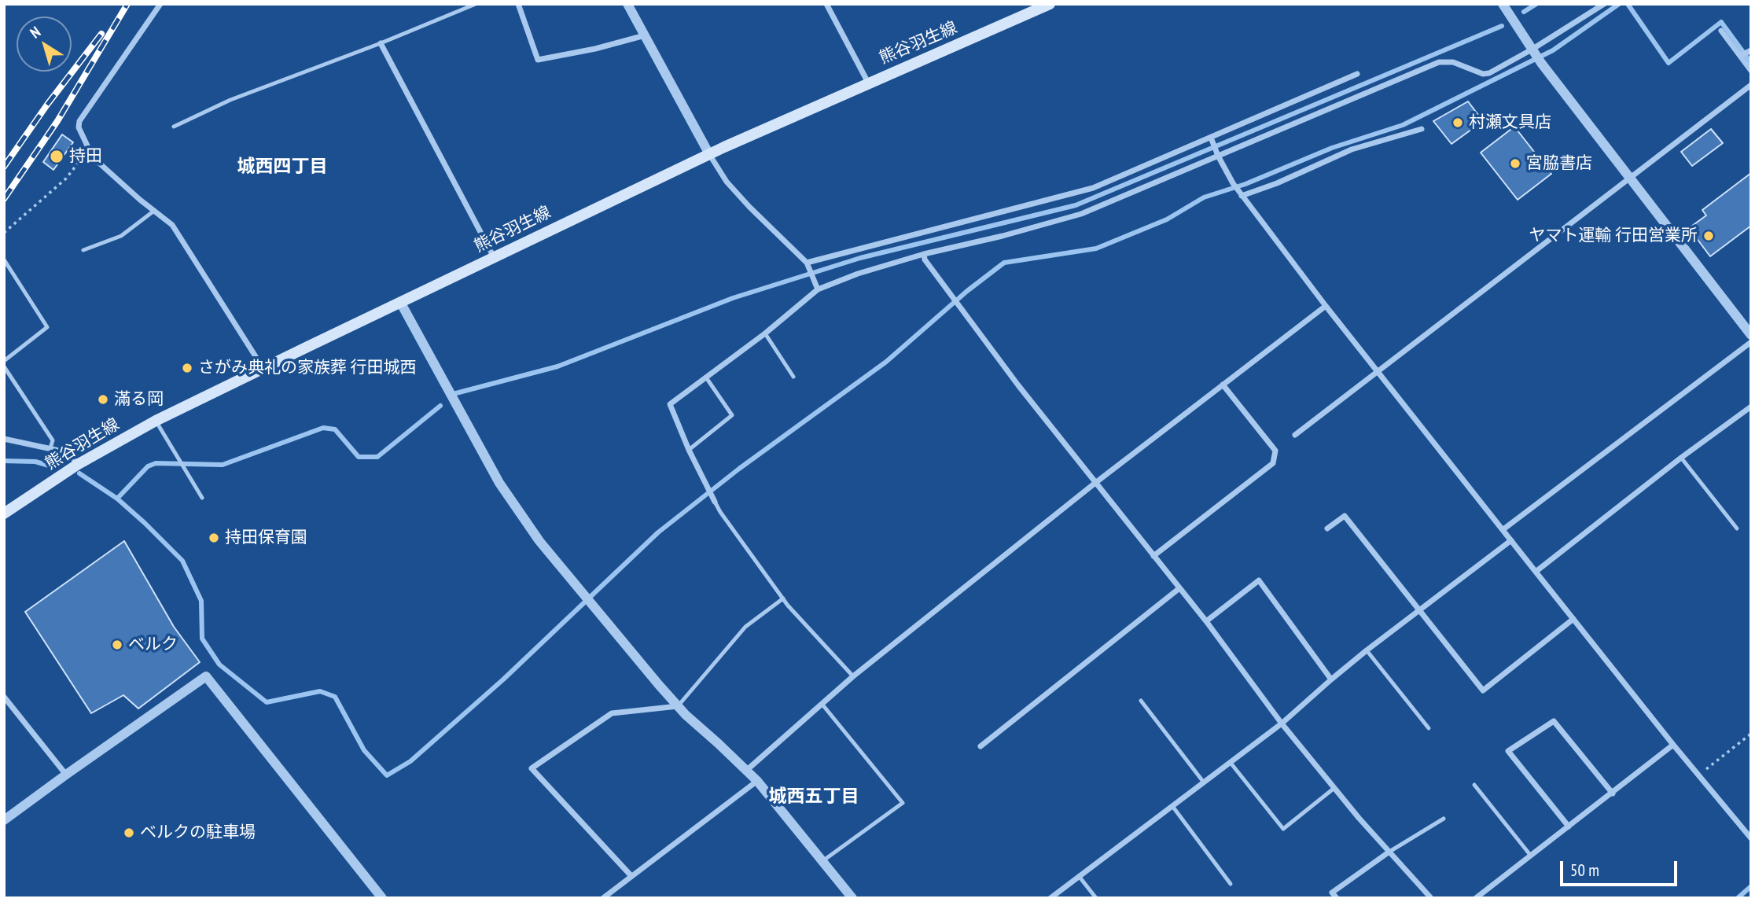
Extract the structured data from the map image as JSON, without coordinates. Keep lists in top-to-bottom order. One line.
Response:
{"streets":{"main road":["熊谷羽生線"]},"districts":["城西四丁目","城西五丁目"],"places":["村瀬文具店","持田","宮脇書店","ヤマト運輸 行田営業所","さがみ典礼の家族葬 行田城西","滿る岡","持田保育園","ベルク","ベルクの駐車場"],"scale_bar":"50 m","north":"top left"}
